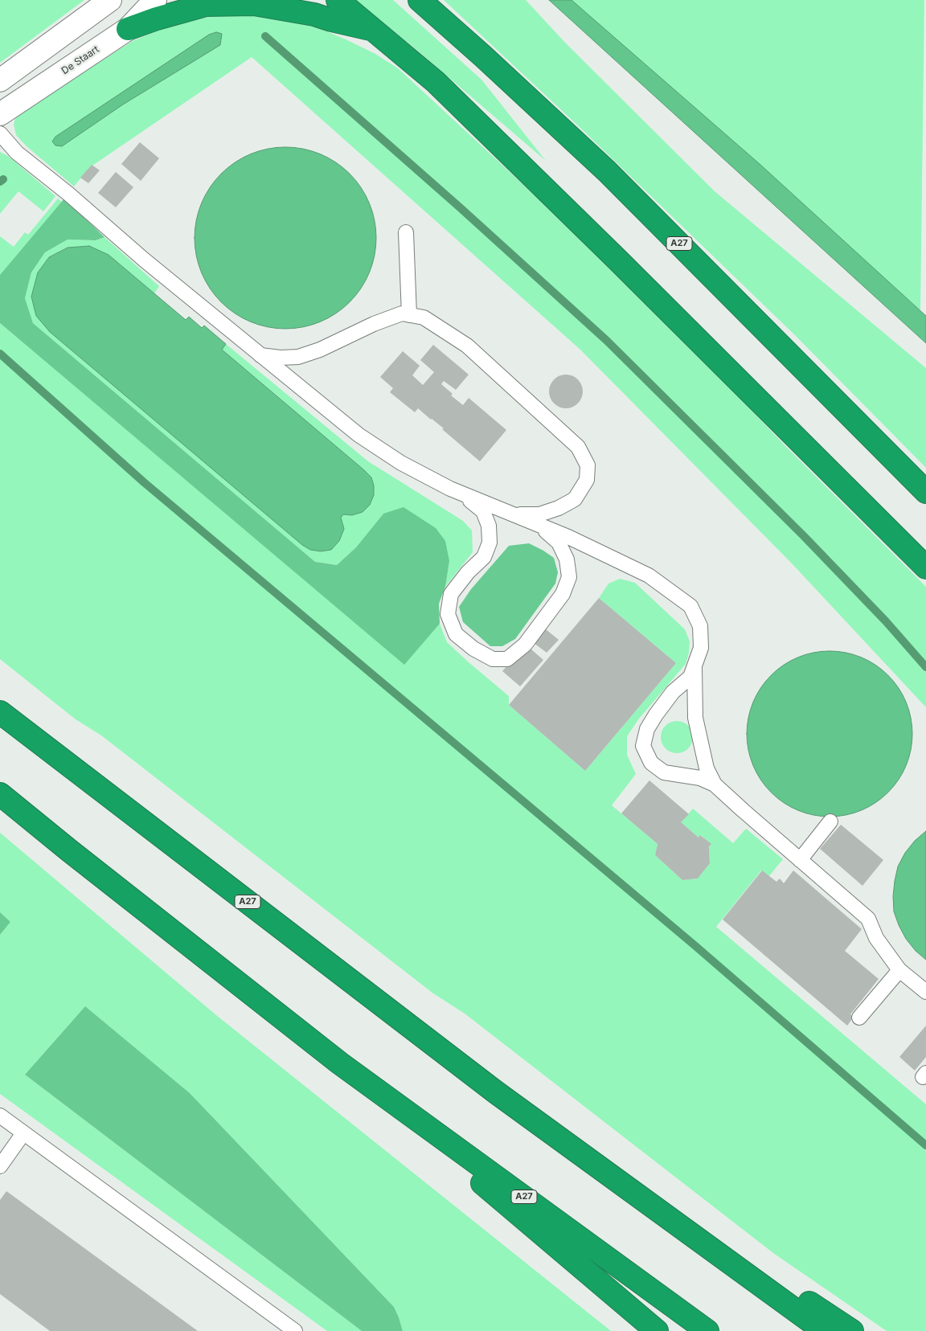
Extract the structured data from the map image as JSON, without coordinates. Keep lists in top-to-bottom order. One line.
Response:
{"streets":{"highway":["A27"],"main road":["De Staart"]}}
